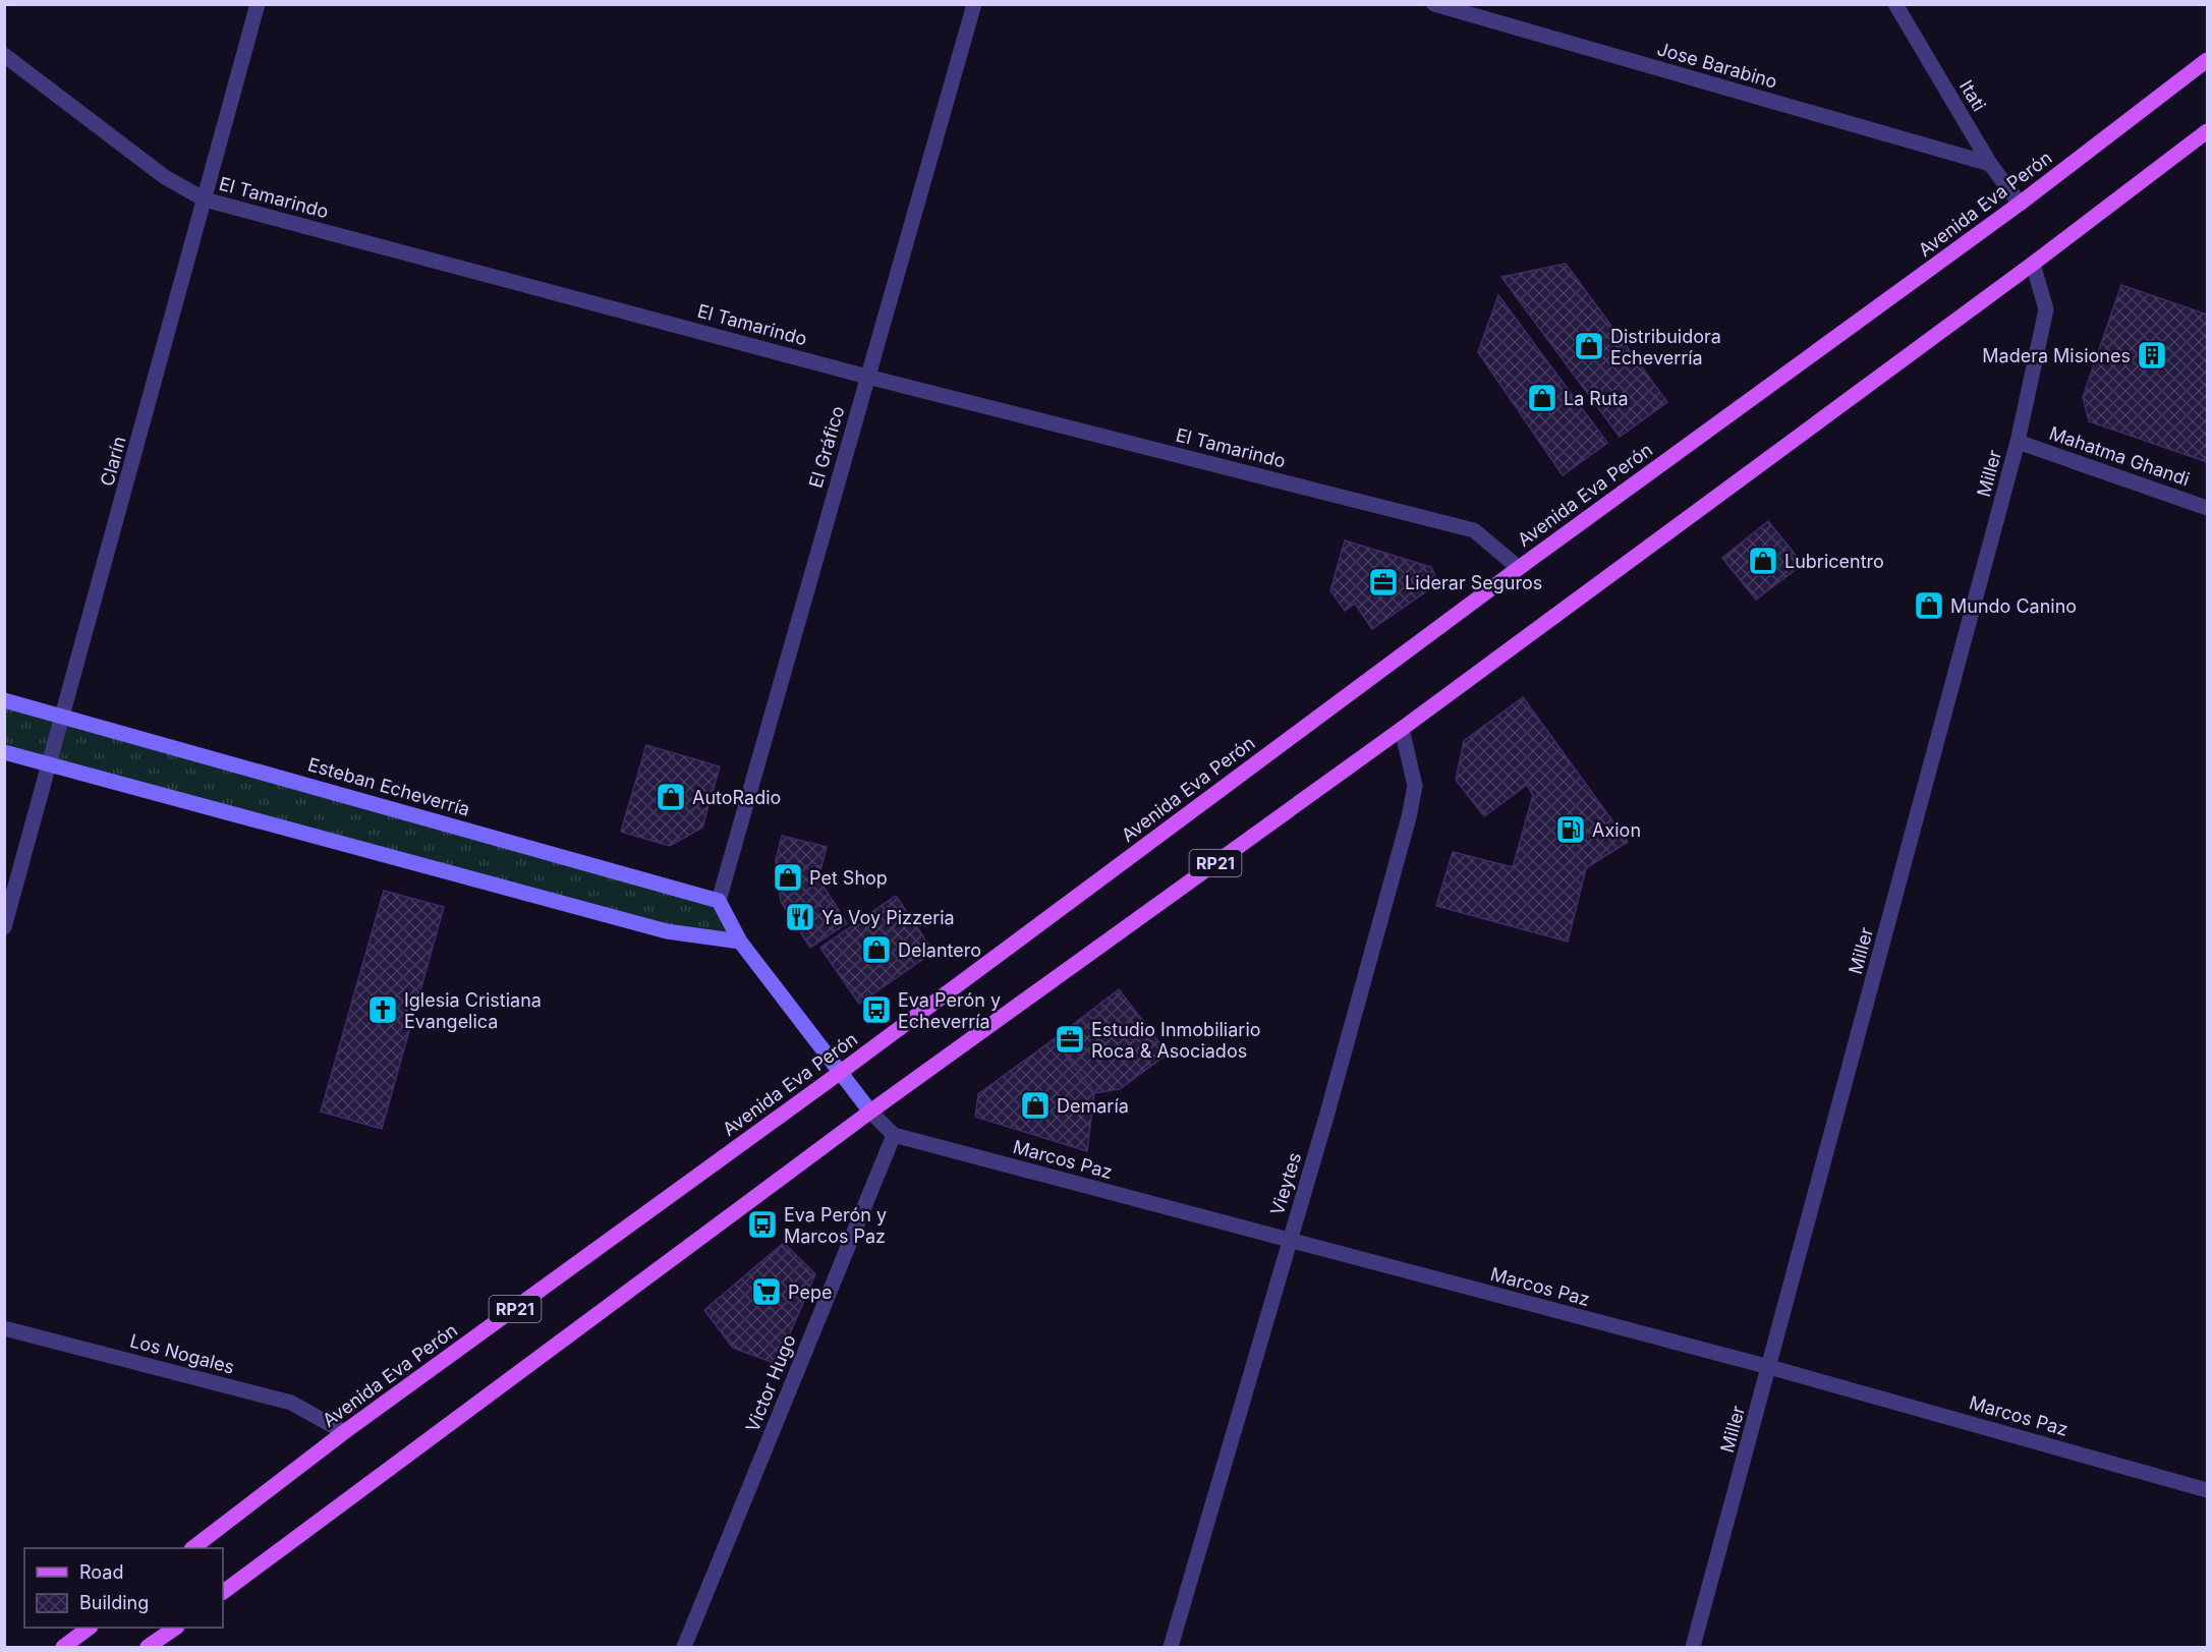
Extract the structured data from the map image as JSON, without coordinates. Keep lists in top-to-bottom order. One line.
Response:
{"streets":{"main road":["Avenida Eva Perón","Esteban Echeverría","RP21"],"street":["Jose Barabino","Itati","El Tamarindo","El Gráfico","Mahatma Ghandi","Clarín","Miller","Marcos Paz","Vieytes","Los Nogales","Victor Hugo"]},"crossings":[["Jose Barabino","Itati"],["Itati","Avenida Eva Perón"],["El Tamarindo","Avenida Eva Perón"],["El Tamarindo","El Gráfico"],["El Tamarindo","Clarín"],["Avenida Eva Perón","Los Nogales"],["El Gráfico","Esteban Echeverría"],["Mahatma Ghandi","Miller"],["Clarín","Esteban Echeverría"],["Miller","RP21"],["Miller","Marcos Paz"],["RP21","Marcos Paz"],["RP21","Vieytes"],["Marcos Paz","Vieytes"],["Marcos Paz","Victor Hugo"]],"places":{"shop":["Distribuidora Echeverría","La Ruta","Lubricentro","Mundo Canino","AutoRadio","Pet Shop","Delantero","Demaría"],"building":["Madera Misiones"],"office":["Liderar Seguros","Estudio Inmobiliario Roca & Asociados"],"fuel station":["Axion"],"restaurant":["Ya Voy Pizzeria"],"church":["Iglesia Cristiana Evangelica"],"bus stop":["Eva Perón y Echeverría","Eva Perón y Marcos Paz"],"supermarket":["Pepe"]},"legend":["Road","Building"]}
